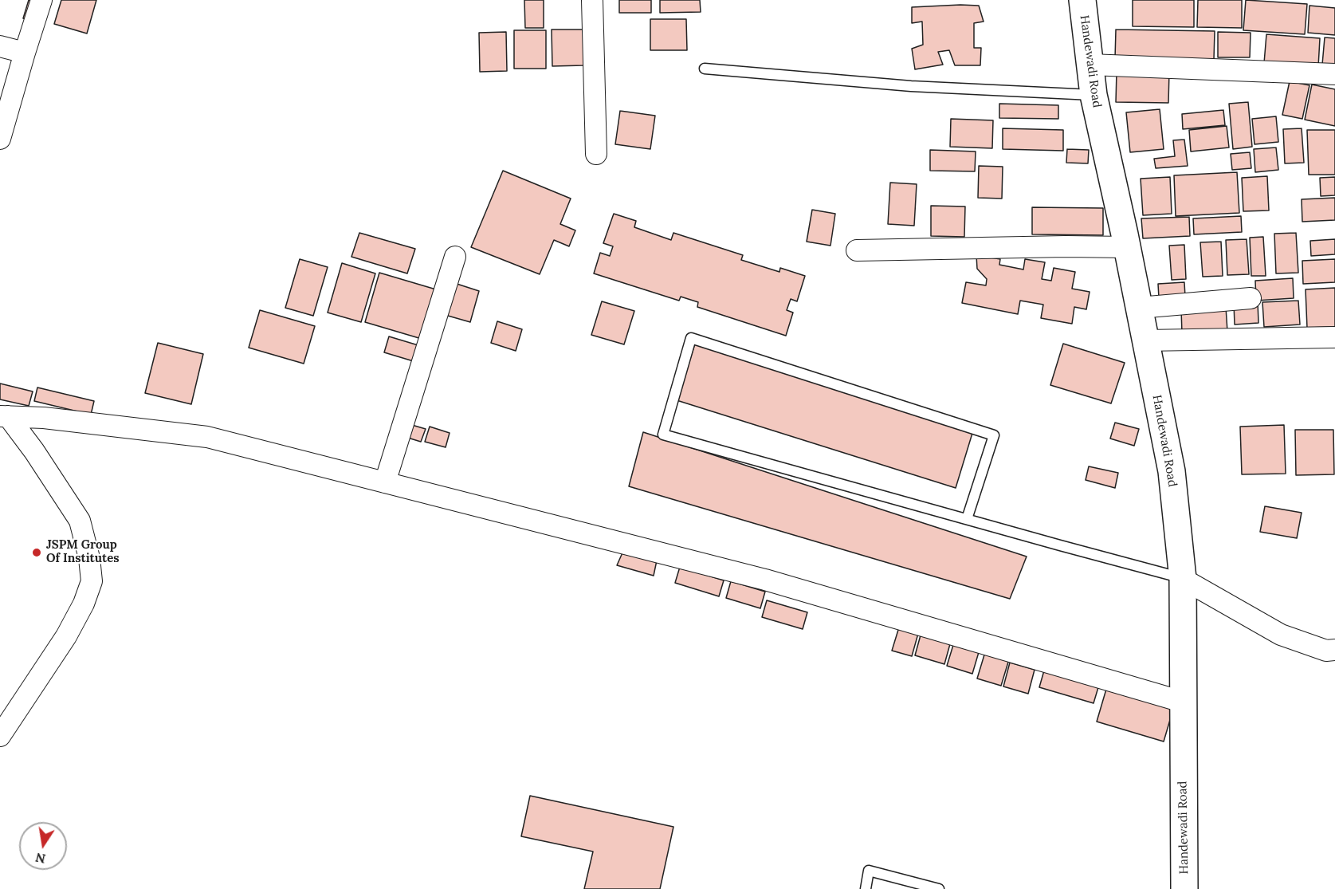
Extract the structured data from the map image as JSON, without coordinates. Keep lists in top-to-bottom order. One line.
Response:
{"streets":{"main road":["Handewadi Road"]},"places":["JSPM Group Of Institutes"],"north":"bottom"}
